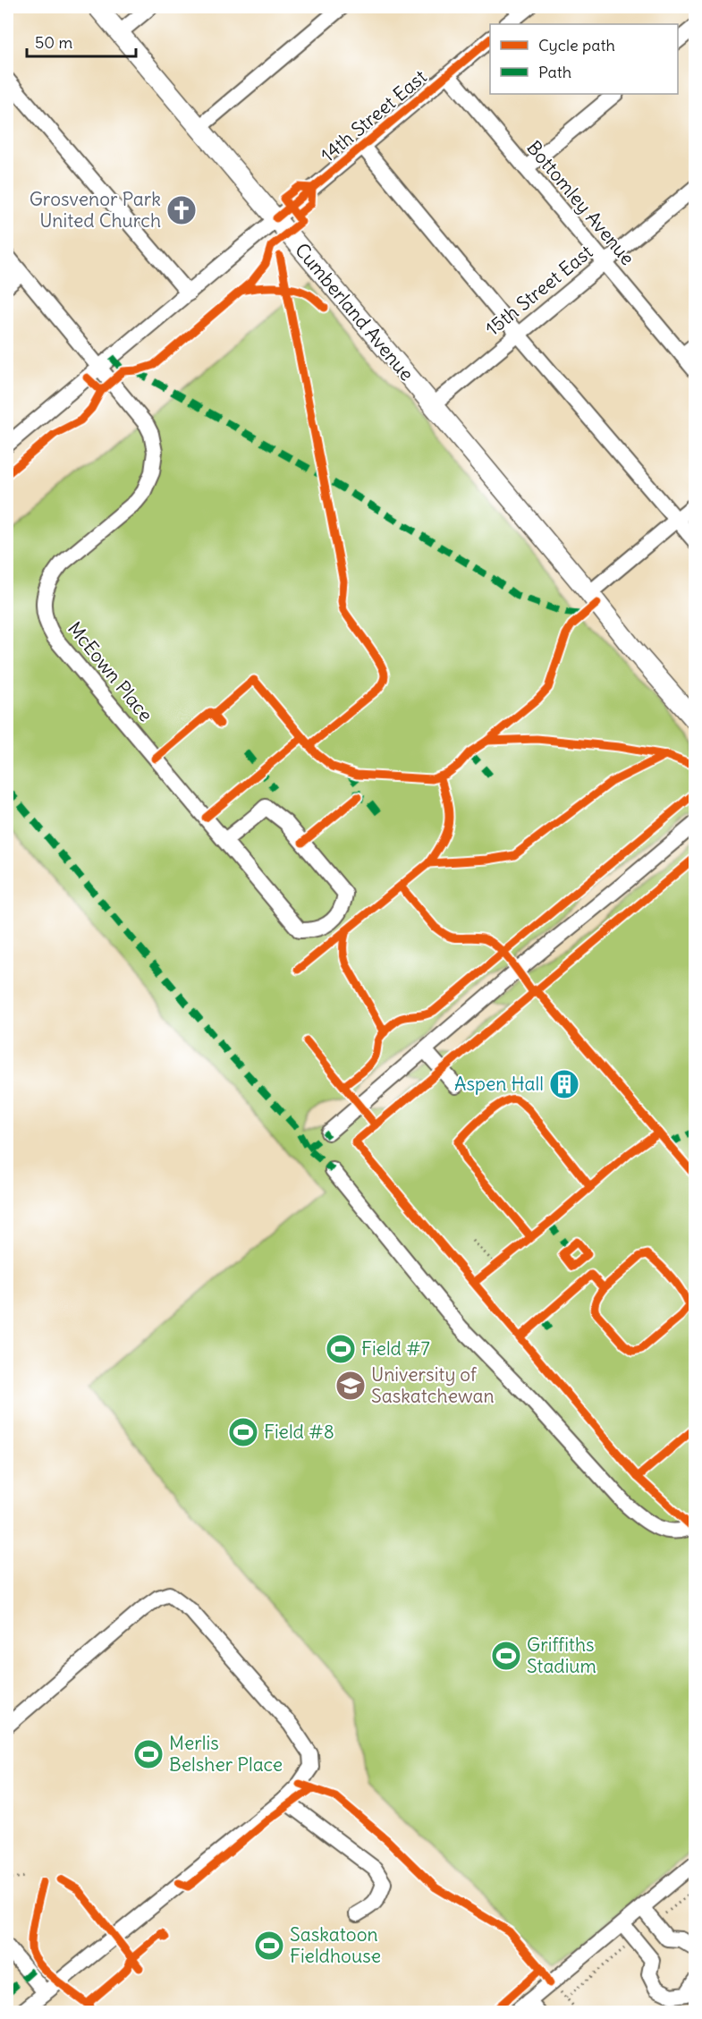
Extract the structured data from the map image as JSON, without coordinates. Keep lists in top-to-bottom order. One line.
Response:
{"streets":{"main road":["Cumberland Avenue"],"street":["14th Street East","Bottomley Avenue","15th Street East","McEown Place"]},"crossings":[["14th Street East","Bottomley Avenue"],["14th Street East","Cumberland Avenue"],["14th Street East","McEown Place"],["Bottomley Avenue","15th Street East"],["15th Street East","Cumberland Avenue"]],"places":{"church":["Grosvenor Park United Church"],"building":["Aspen Hall"],"sports":["Field #7","Field #8","Griffiths Stadium","Merlis Belsher Place","Saskatoon Fieldhouse"],"school or university":["University of Saskatchewan"]},"legend":["Cycle path","Path"],"scale_bar":"50 m"}
